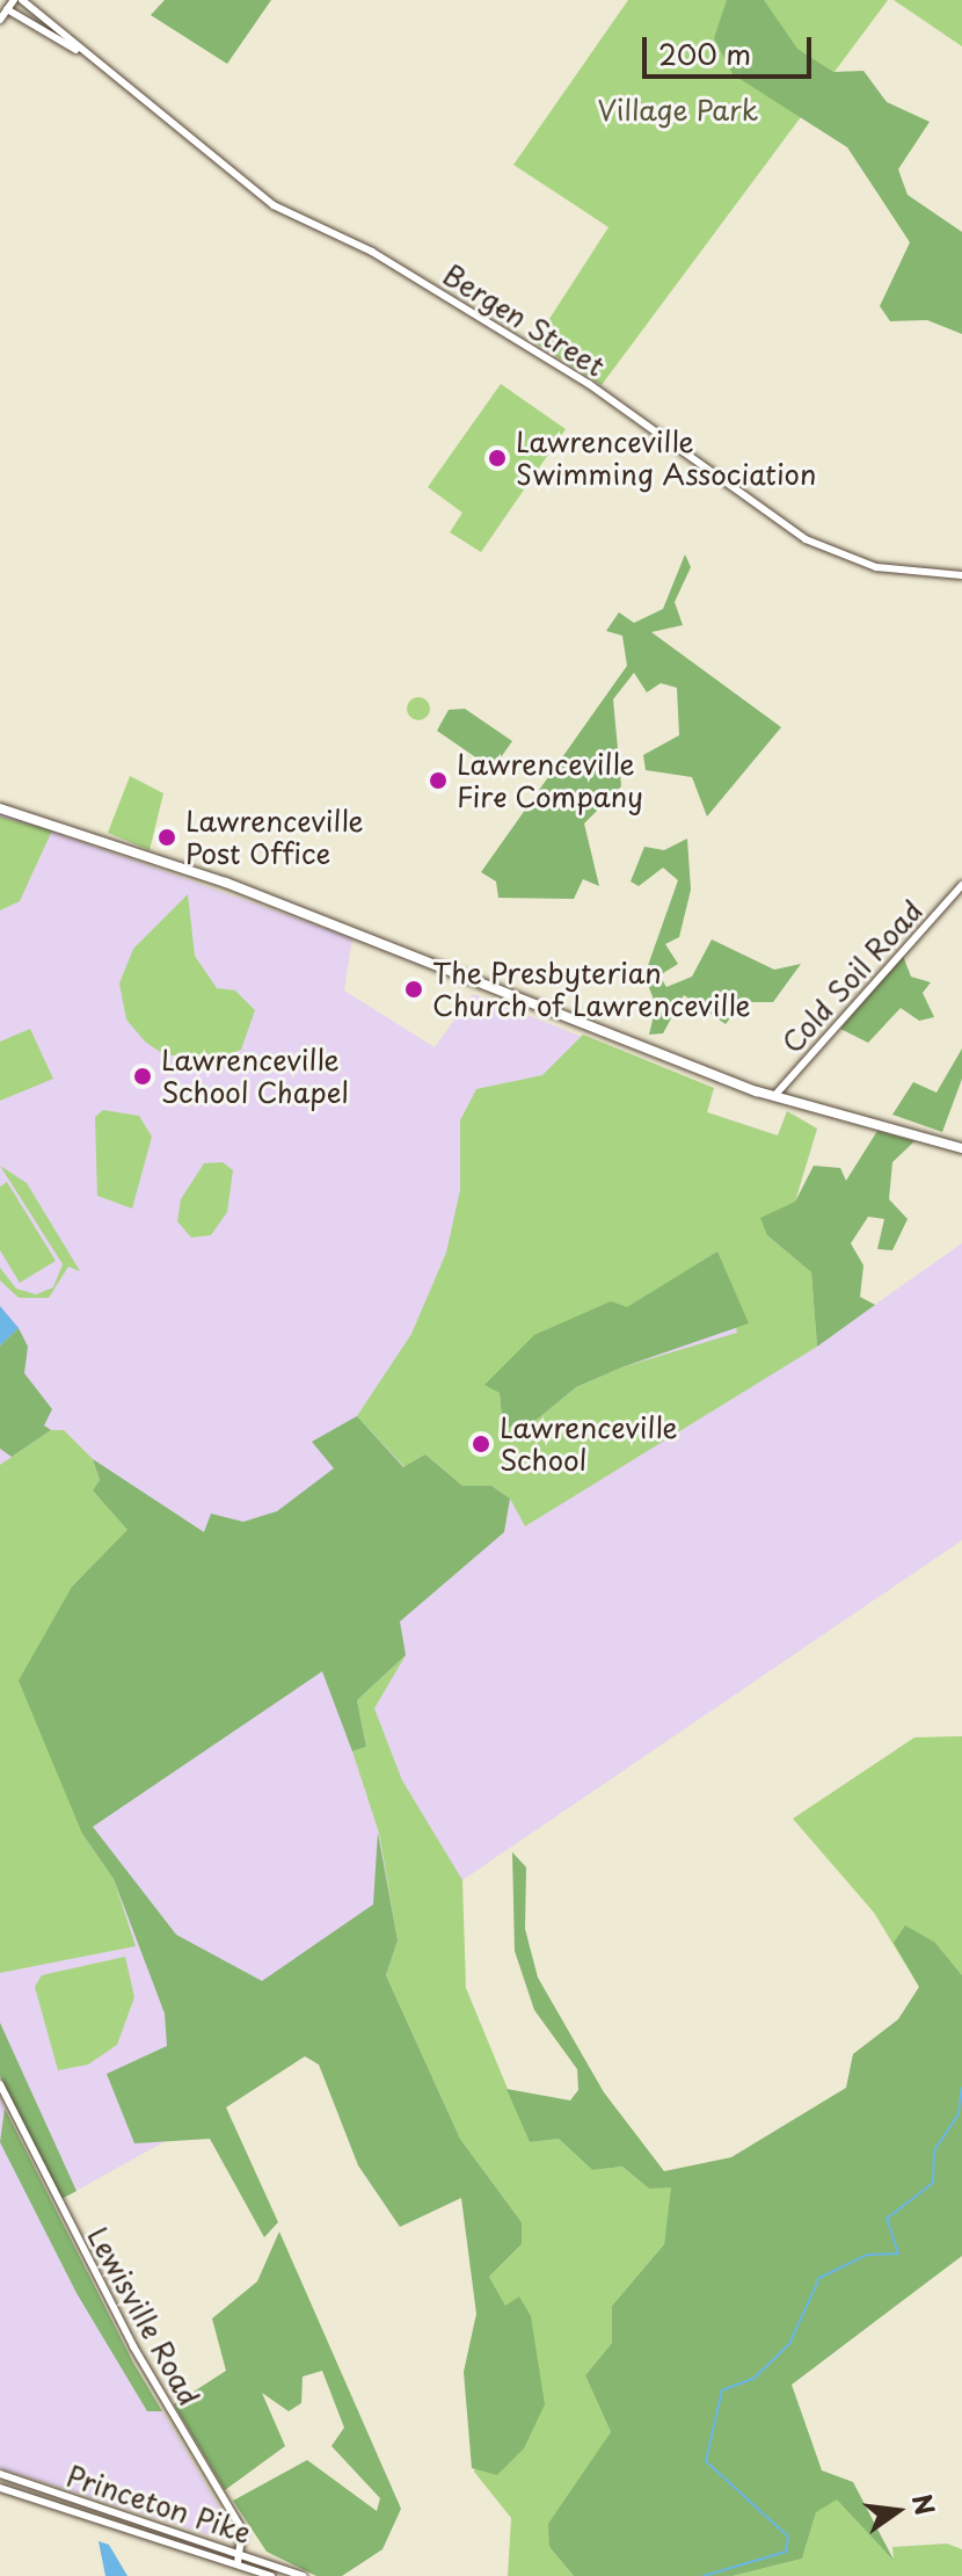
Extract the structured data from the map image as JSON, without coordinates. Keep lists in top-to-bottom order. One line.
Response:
{"streets":{"street":["Bergen Street","Cold Soil Road","Lewisville Road","Princeton Pike"]},"crossings":[["Lewisville Road","Princeton Pike"]],"parks":["Village Park"],"places":["Lawrenceville Swimming Association","Lawrenceville Fire Company","Lawrenceville Post Office","The Presbyterian Church of Lawrenceville","Lawrenceville School Chapel","Lawrenceville School"],"scale_bar":"200 m","north":"right"}
